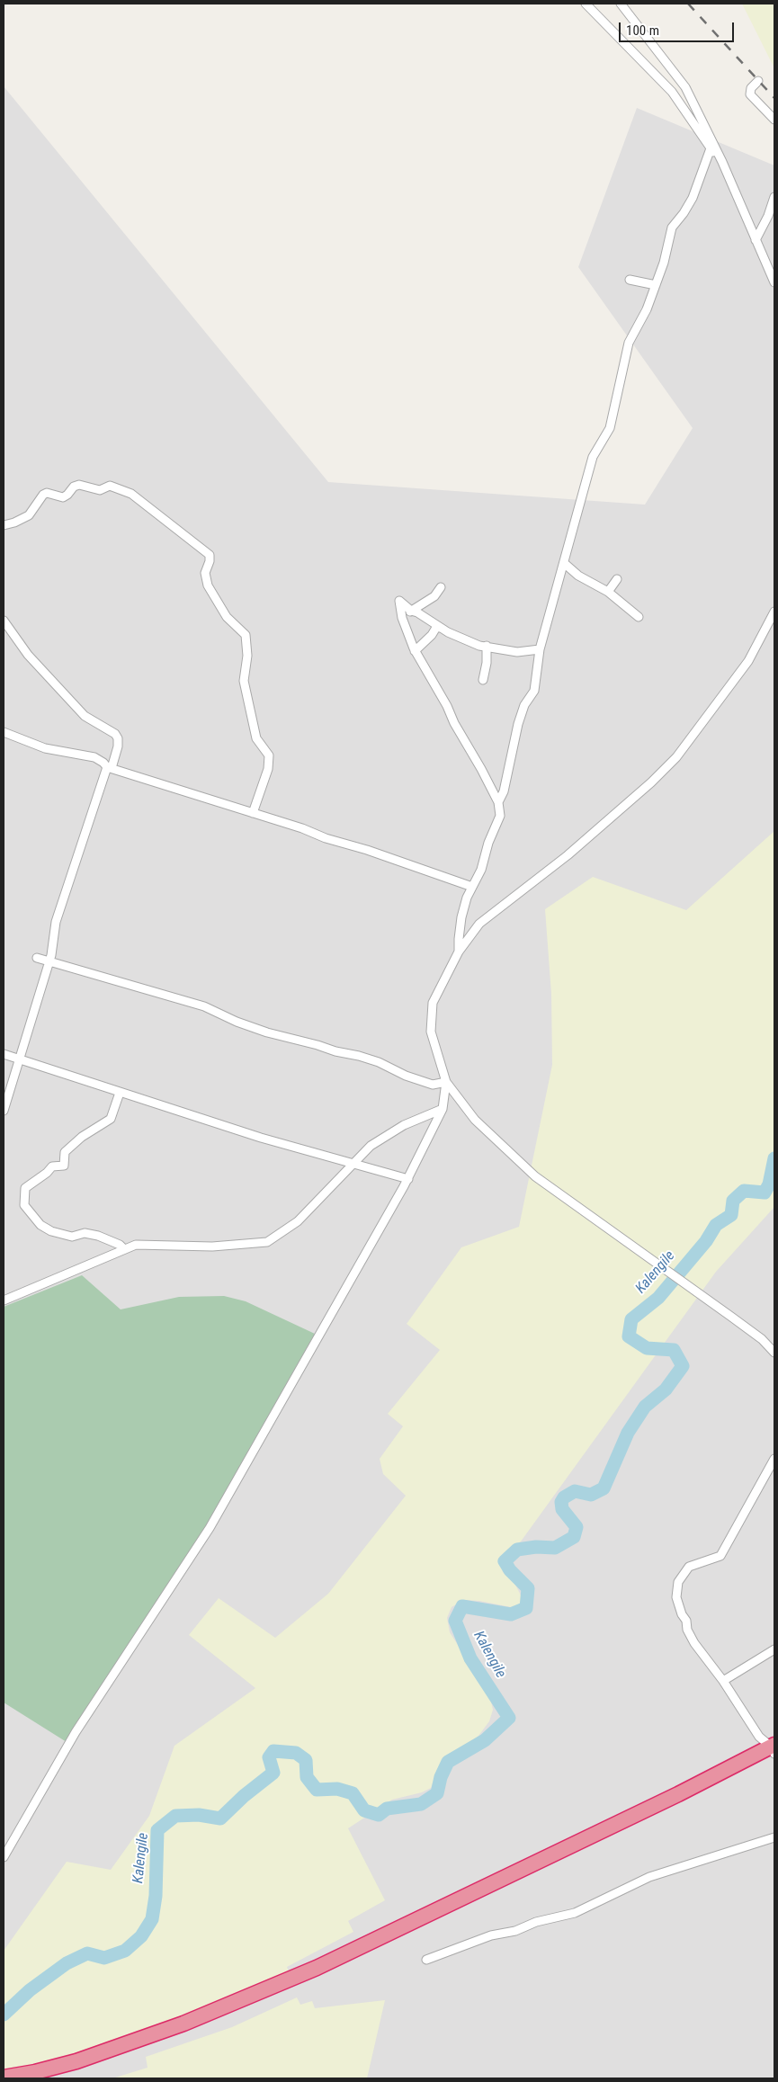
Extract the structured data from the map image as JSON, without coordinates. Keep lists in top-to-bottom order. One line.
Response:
{"water":["Kalengile"],"scale_bar":"100 m"}
